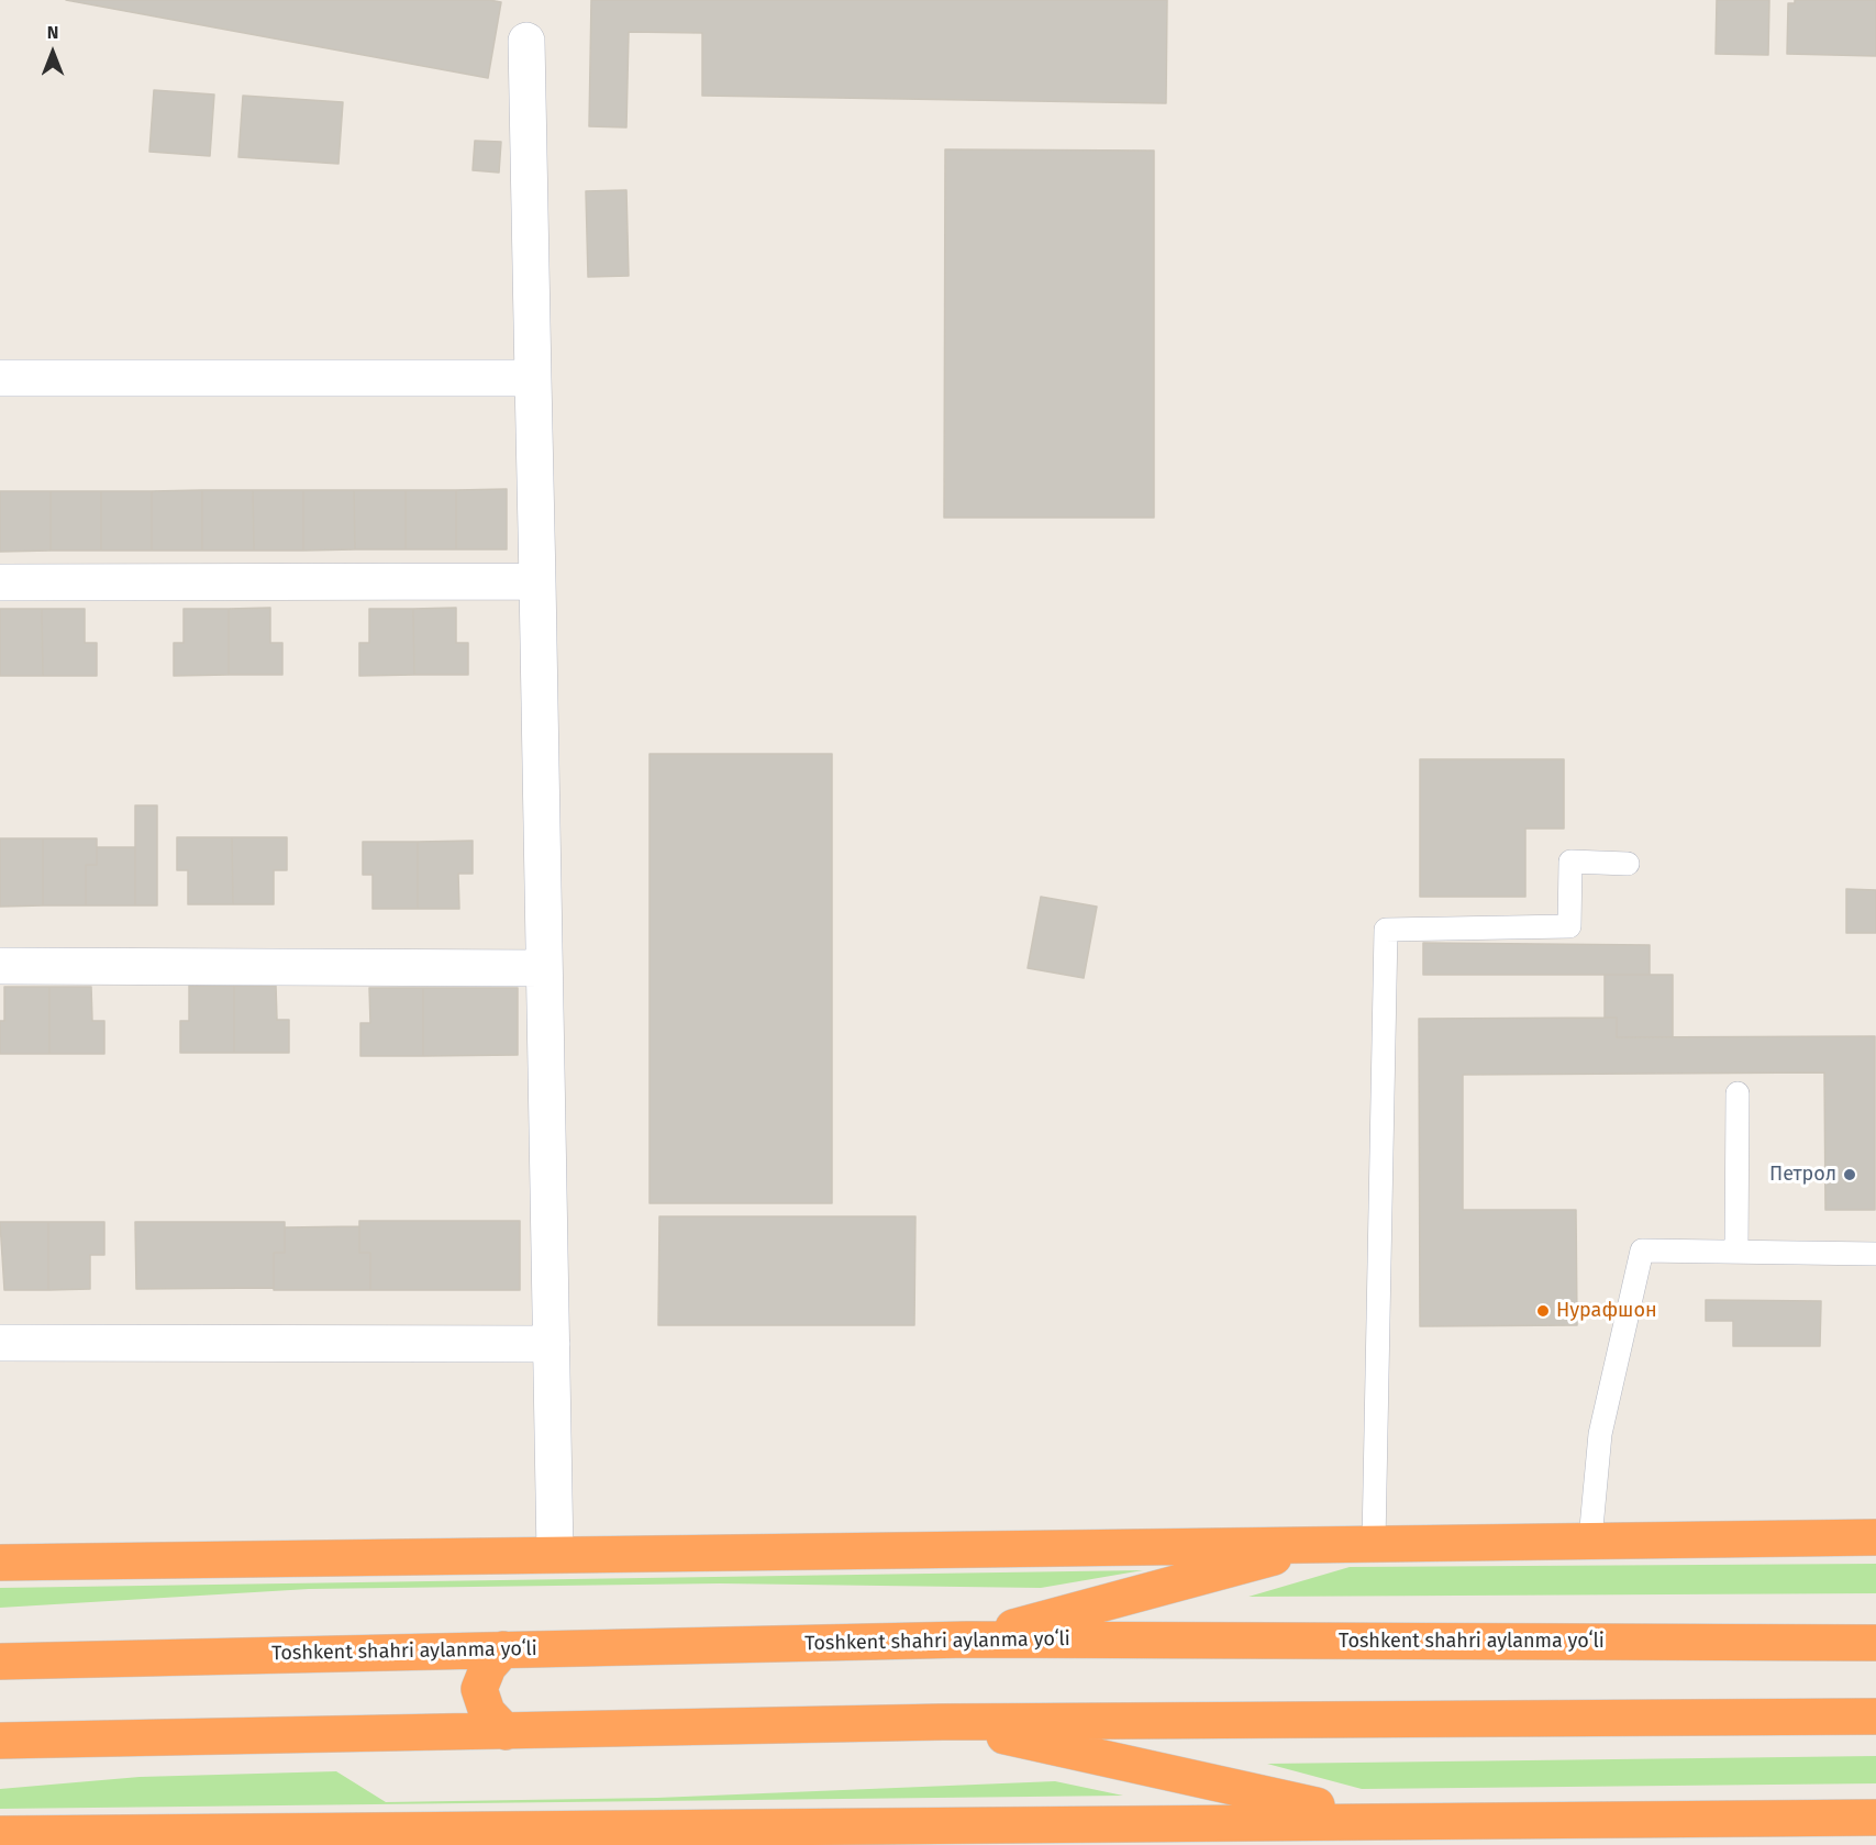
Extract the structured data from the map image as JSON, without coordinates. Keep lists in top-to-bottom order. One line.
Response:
{"streets":{"highway":["Toshkent shahri aylanma yoʻli"]},"places":["Петрол","Нурафшон"],"north":"top"}
